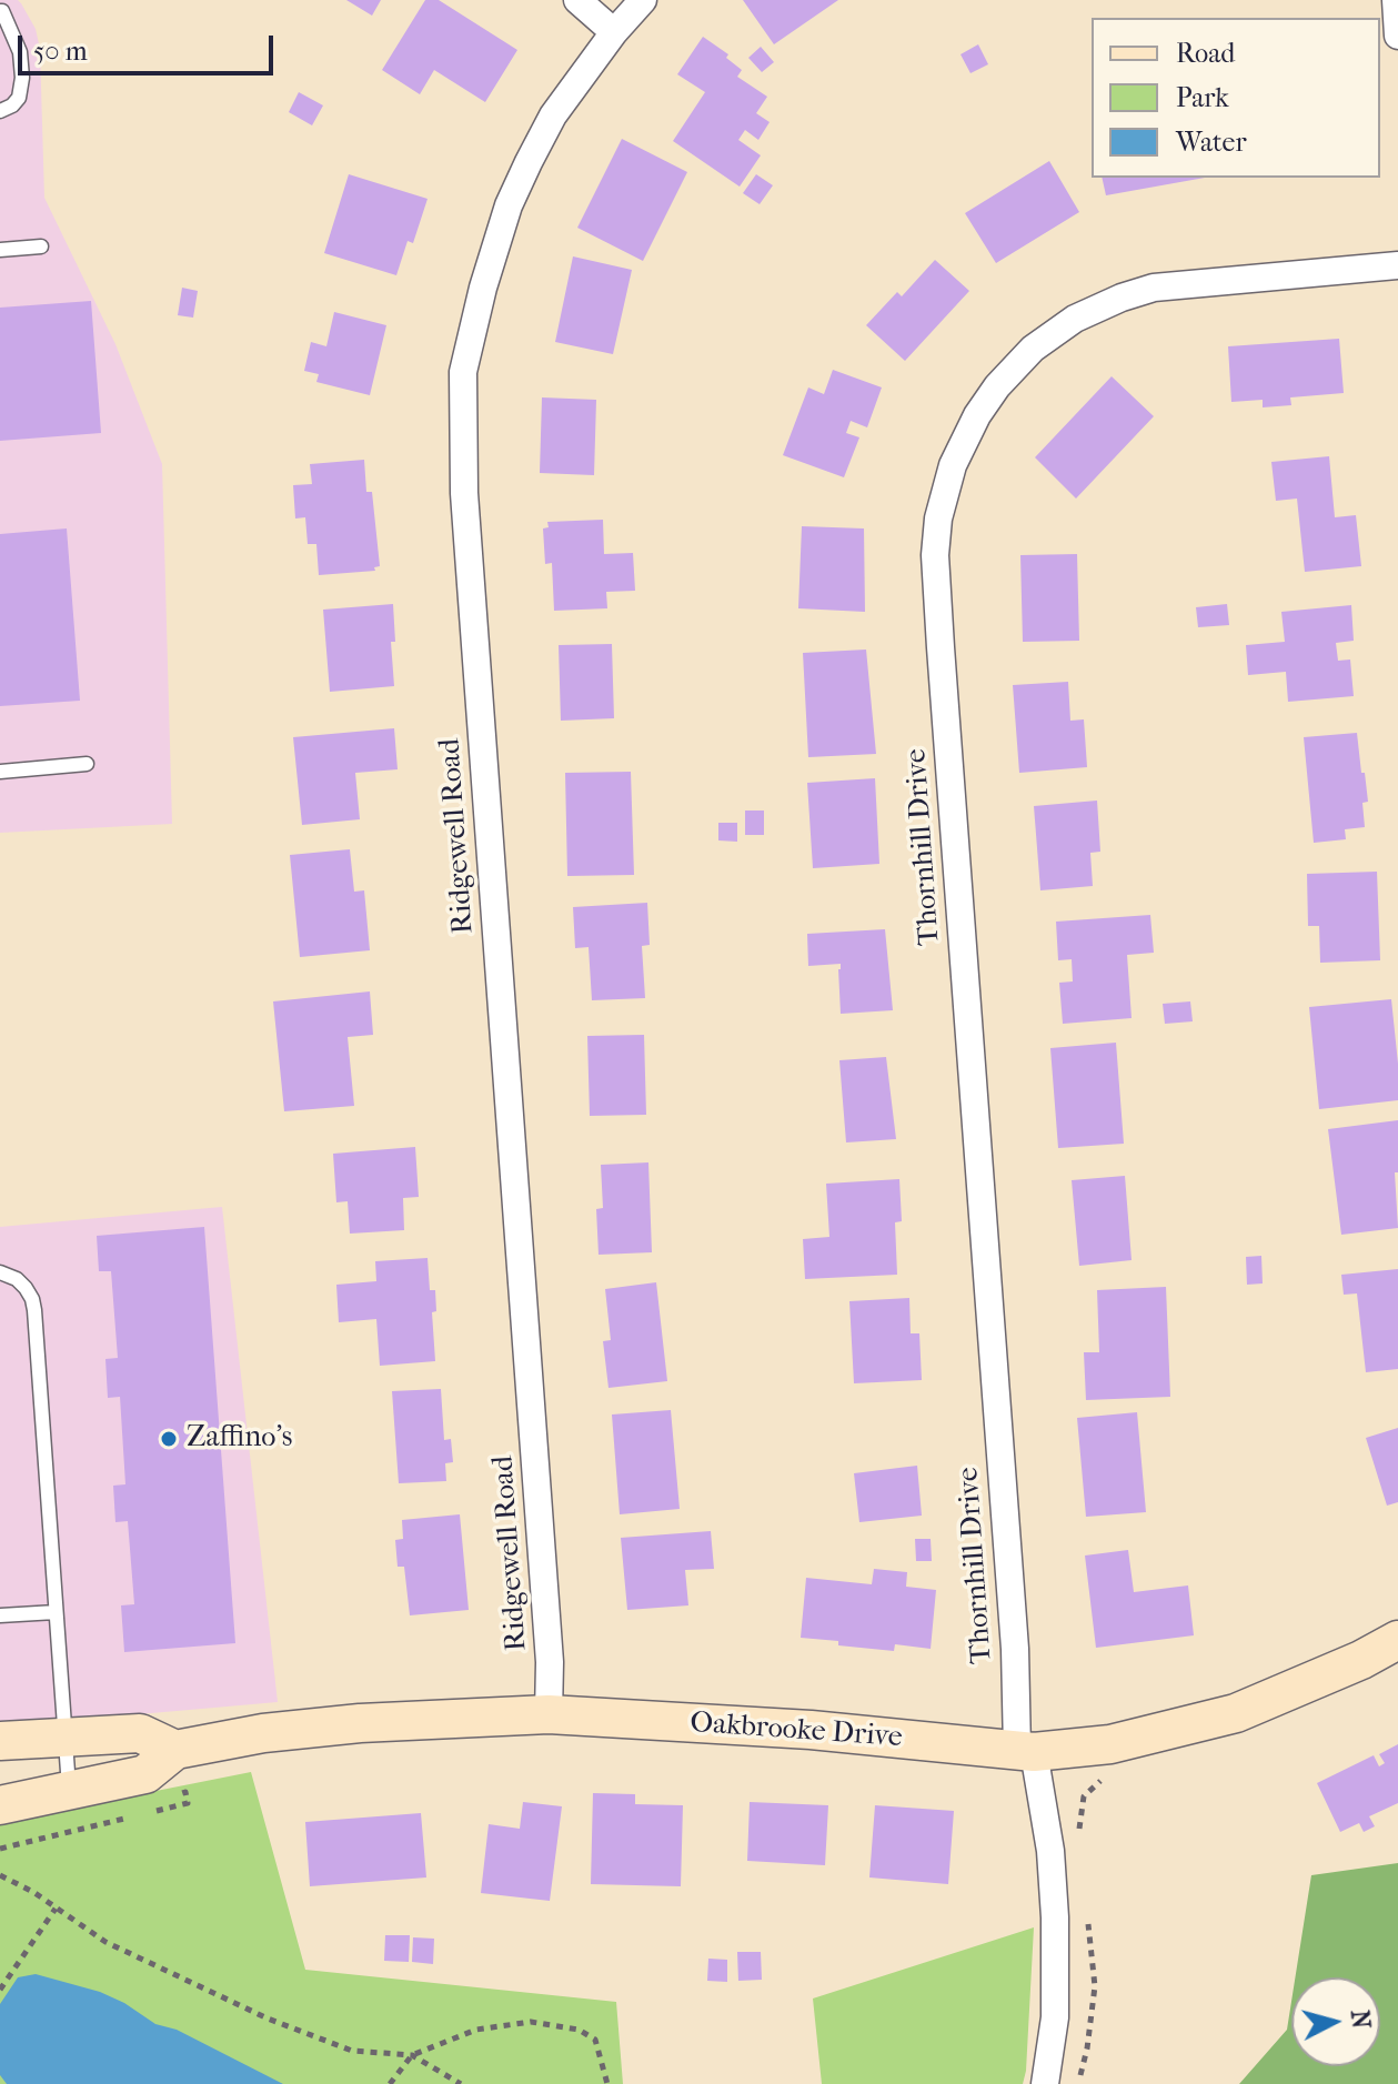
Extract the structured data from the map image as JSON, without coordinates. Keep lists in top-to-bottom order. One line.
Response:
{"streets":{"street":["Ridgewell Road","Thornhill Drive","Oakbrooke Drive"]},"crossings":[["Ridgewell Road","Oakbrooke Drive"],["Thornhill Drive","Oakbrooke Drive"]],"places":["Zaffino's"],"legend":["Road","Park","Water"],"scale_bar":"50 m","north":"right"}
